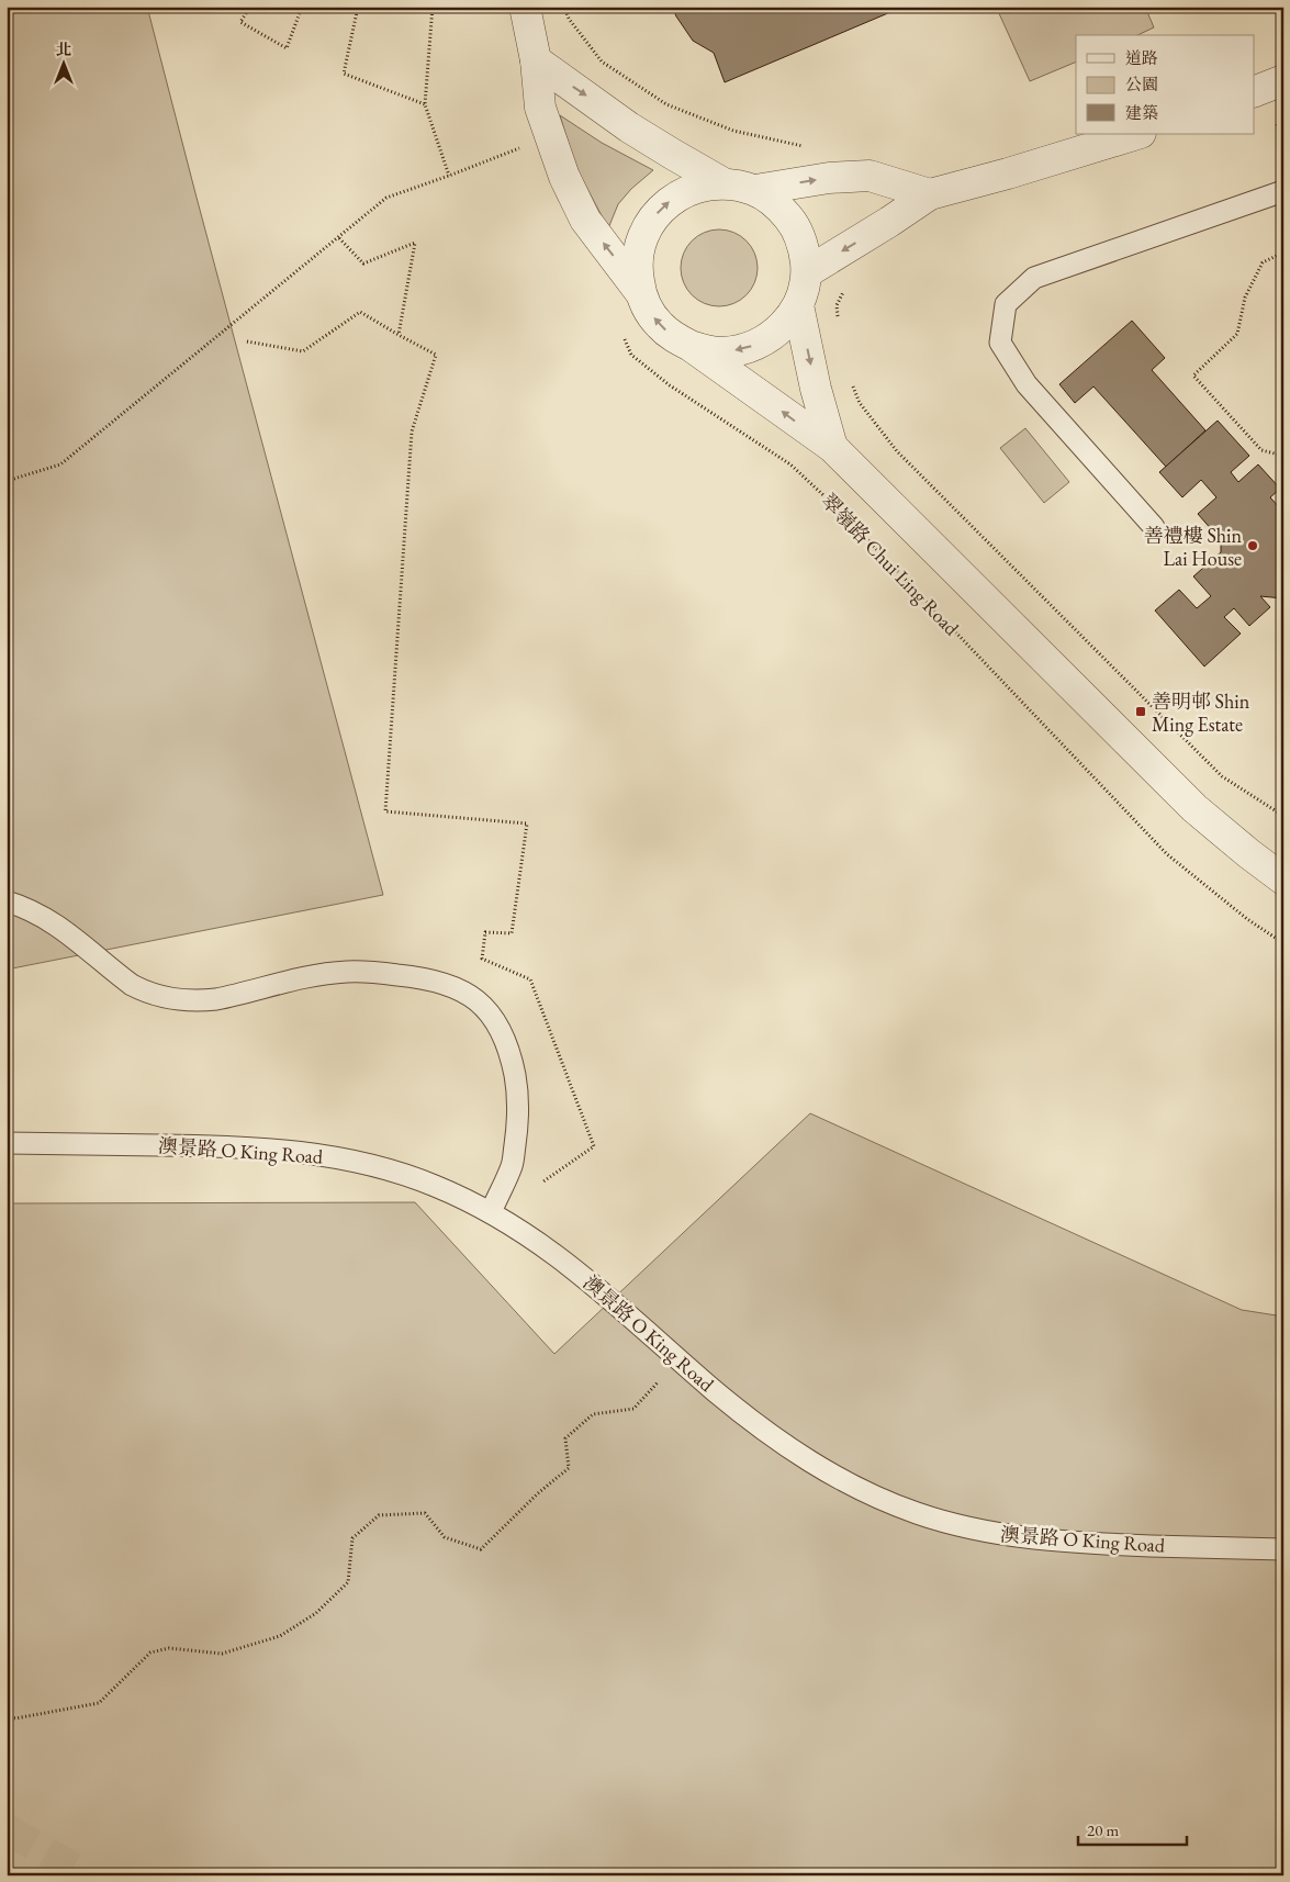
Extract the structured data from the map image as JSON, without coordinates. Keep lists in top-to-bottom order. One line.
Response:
{"streets":{"street":["翠嶺路 Chui Ling Road"],"lane":["澳景路 O King Road"]},"places":{"other":["善禮樓 Shin Lai House"],"transit":["善明邨 Shin Ming Estate"]},"legend":["道路","公園","建築"],"scale_bar":"20 m","north":"top"}
